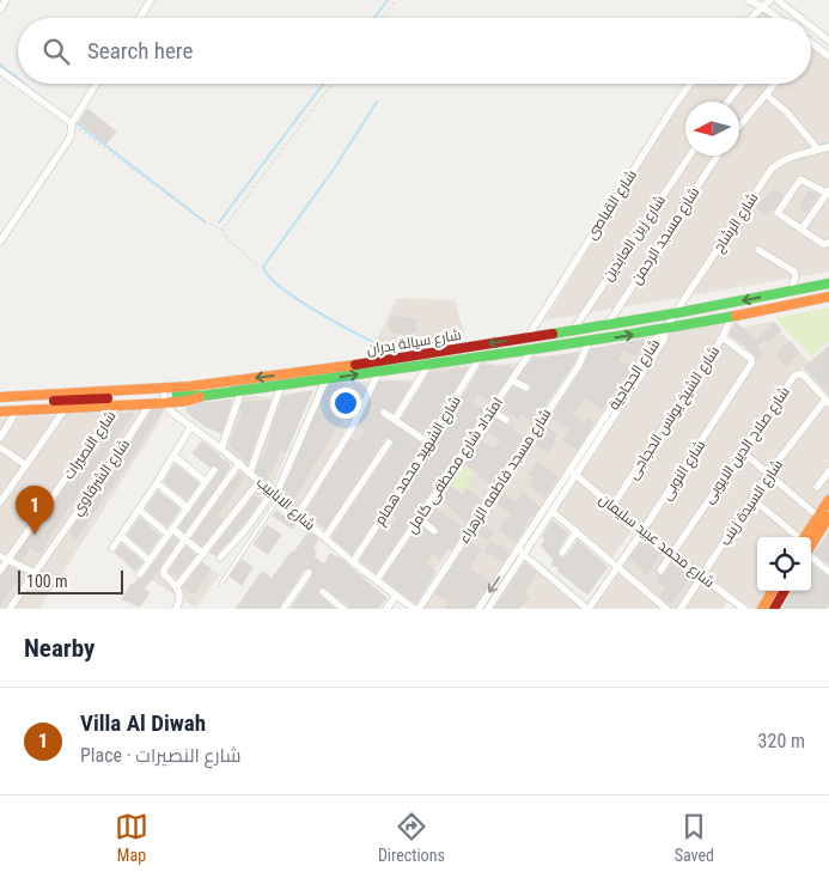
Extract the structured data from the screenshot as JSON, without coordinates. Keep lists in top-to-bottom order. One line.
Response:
{"streets":{"main road":["شارع سيالة بدران"],"street":["شارع القباصى","شارع الرشاح","شارع مسجد الرحمن","شارع زين العابدين","شارع الحجاجية","شارع الشيخ يونس الحجاجى","شارع النصيرات","شارع صلاح الدين الايوبى","شارع الشهيد محمد همام","امتداد شارع مصطفى كامل","شارع النوبى","شارع مسجد فاطمه الزهراء","شارع الشرقاوي","شارع السيدة زينب","شارع الانابيب","شارع محمد عبيد سليمان"]},"crossings":[["شارع القباصى","شارع سيالة بدران"],["شارع الرشاح","شارع سيالة بدران"],["شارع الرشاح","شارع الحجاجية"],["شارع مسجد الرحمن","شارع سيالة بدران"],["شارع زين العابدين","شارع سيالة بدران"],["شارع سيالة بدران","شارع الحجاجية"],["شارع سيالة بدران","شارع الشيخ يونس الحجاجى"],["شارع سيالة بدران","شارع النصيرات"],["شارع سيالة بدران","شارع الشهيد محمد همام"],["شارع سيالة بدران","امتداد شارع مصطفى كامل"],["شارع سيالة بدران","شارع مسجد فاطمه الزهراء"],["شارع سيالة بدران","شارع الشرقاوي"],["شارع سيالة بدران","شارع الانابيب"],["شارع الحجاجية","شارع محمد عبيد سليمان"],["شارع الشيخ يونس الحجاجى","شارع النوبى"],["شارع الشيخ يونس الحجاجى","شارع محمد عبيد سليمان"],["شارع صلاح الدين الايوبى","شارع السيدة زينب"],["شارع صلاح الدين الايوبى","شارع محمد عبيد سليمان"],["شارع الشهيد محمد همام","شارع الانابيب"],["امتداد شارع مصطفى كامل","شارع الانابيب"],["شارع النوبى","شارع محمد عبيد سليمان"],["شارع مسجد فاطمه الزهراء","شارع الانابيب"],["شارع السيدة زينب","شارع محمد عبيد سليمان"]],"scale_bar":"100 m","north":"left","page":{"search":"Search here","pins":"1","scale":"100 m","heading":"Nearby","list":[{"mark":"1","name":"Villa Al Diwah","note":"Place · شارع النصيرات","value":"320 m"}],"nav":["Map","Directions","Saved"]}}
